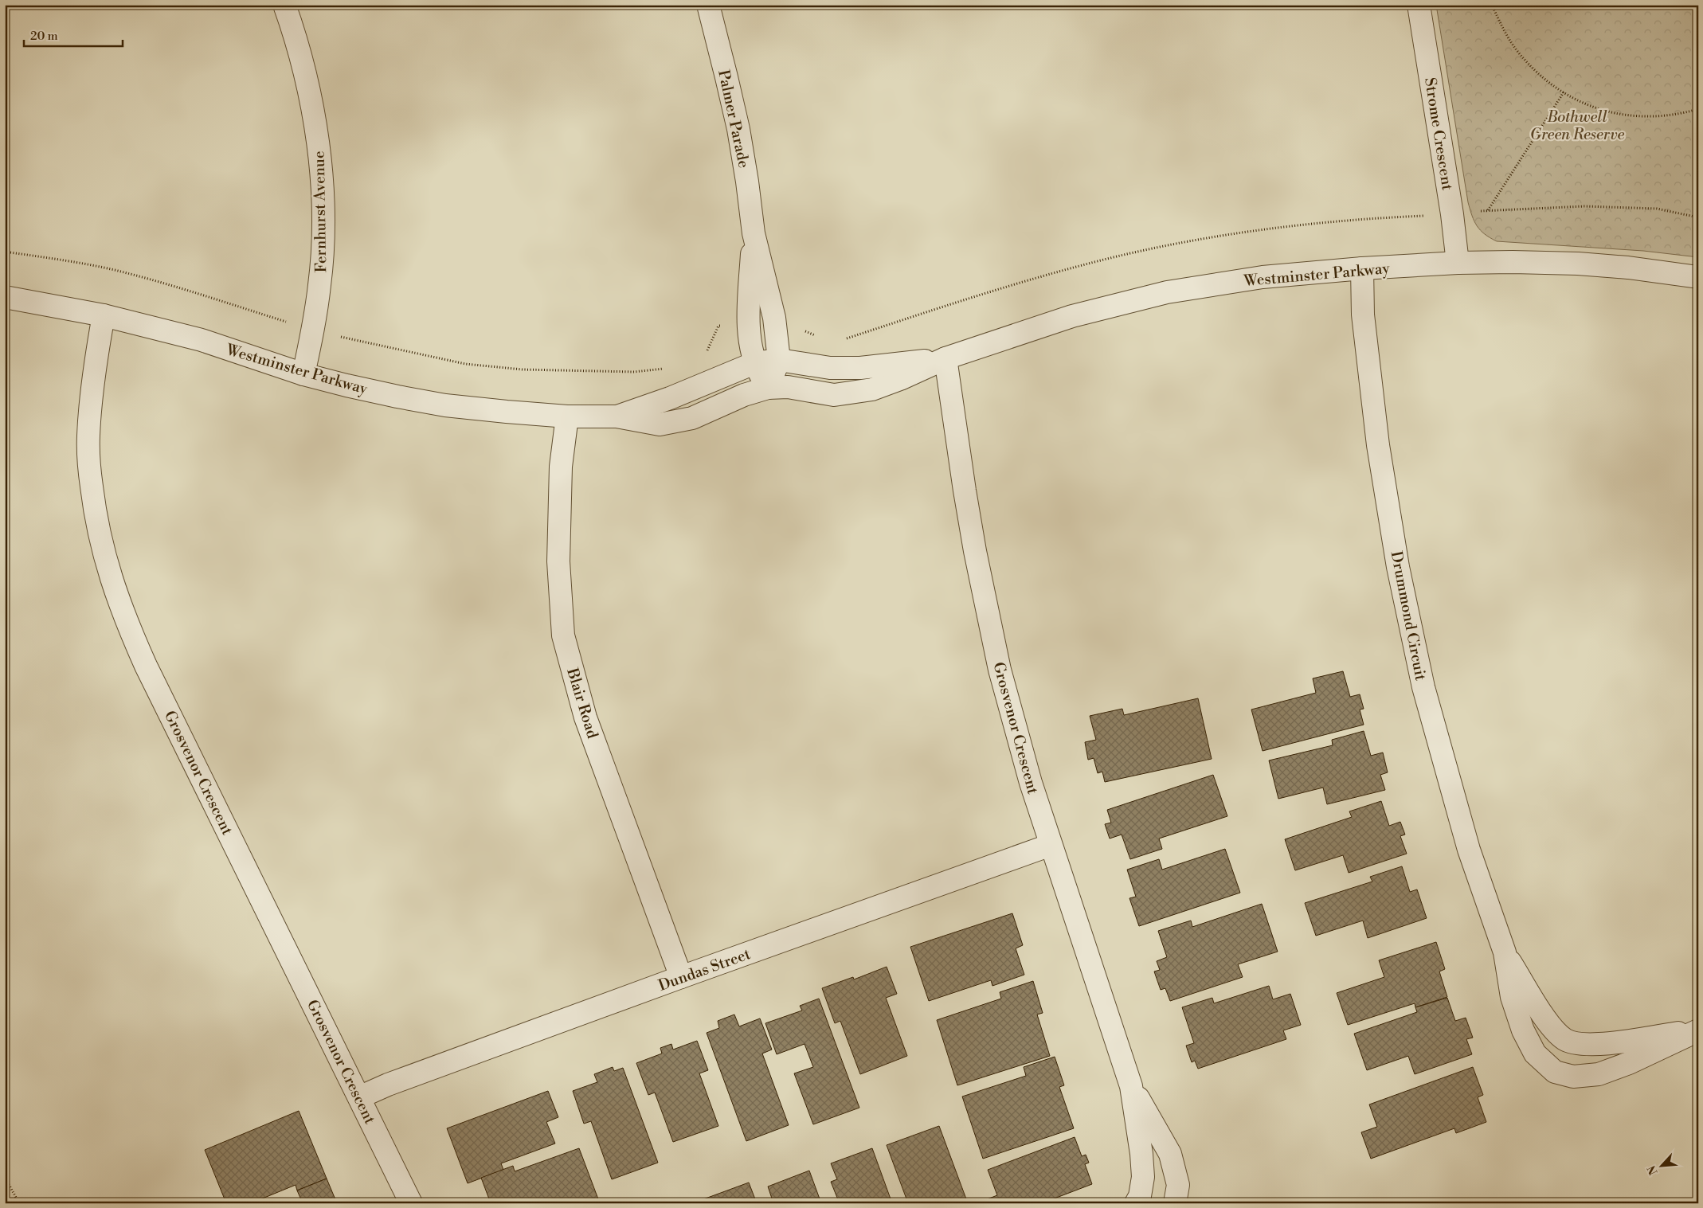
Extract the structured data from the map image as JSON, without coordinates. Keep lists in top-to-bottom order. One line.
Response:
{"streets":{"street":["Palmer Parade","Strome Crescent","Fernhurst Avenue","Westminster Parkway","Drummond Circuit","Blair Road","Grosvenor Crescent","Dundas Street"]},"crossings":[["Palmer Parade","Westminster Parkway"],["Strome Crescent","Westminster Parkway"],["Fernhurst Avenue","Westminster Parkway"],["Westminster Parkway","Drummond Circuit"],["Westminster Parkway","Blair Road"],["Westminster Parkway","Grosvenor Crescent"],["Blair Road","Dundas Street"],["Grosvenor Crescent","Dundas Street"]],"parks":["Bothwell Green Reserve"],"scale_bar":"20 m","north":"bottom left"}
